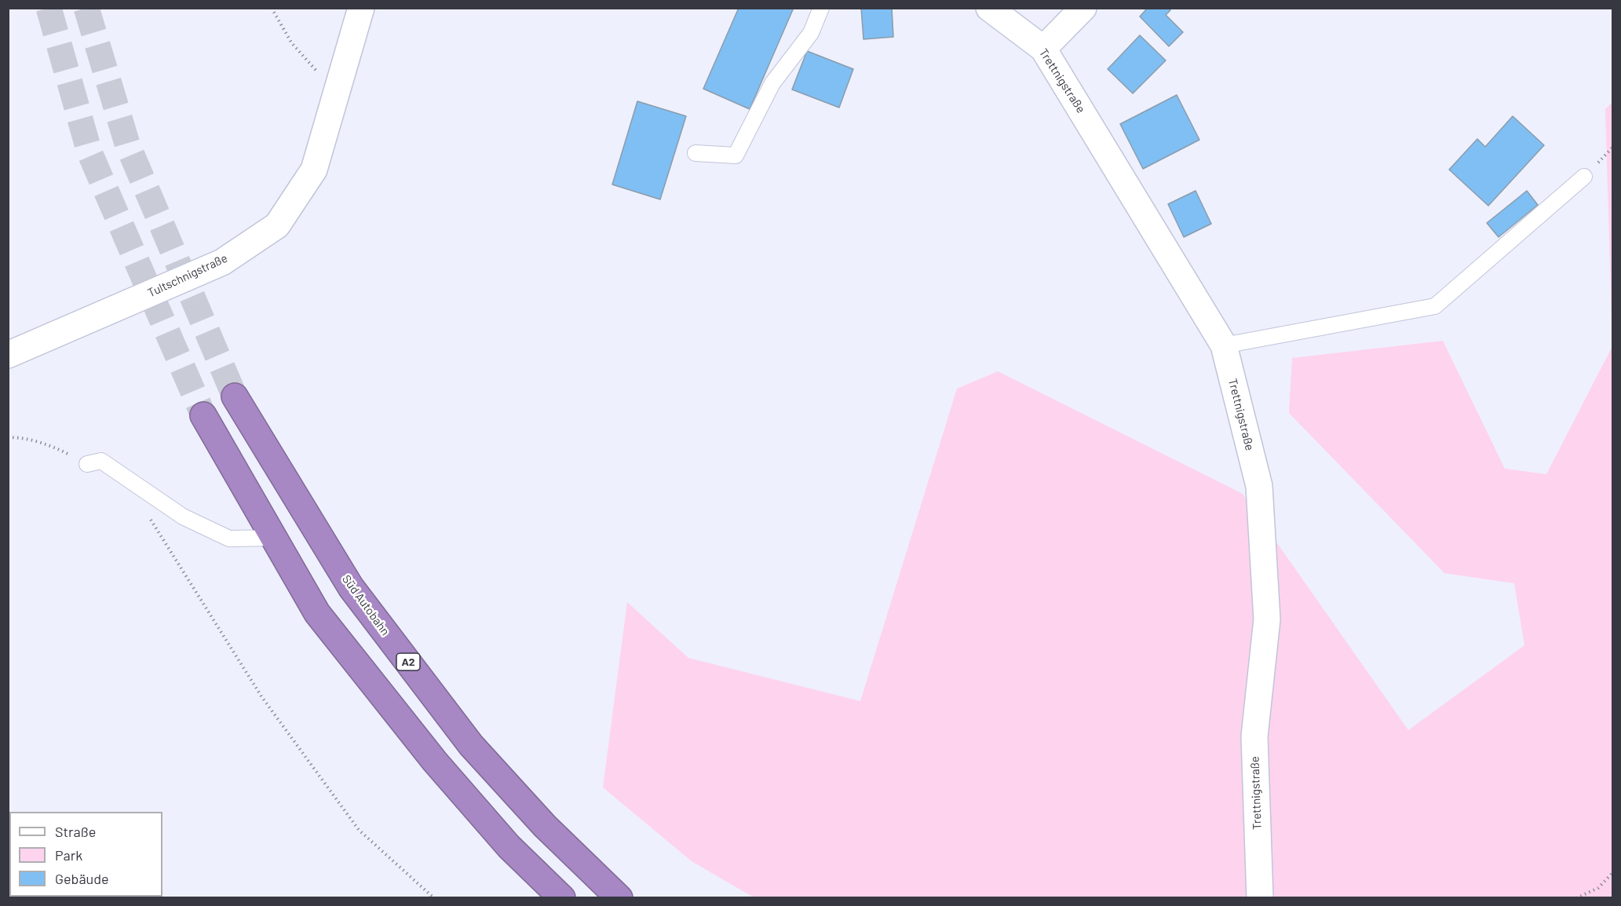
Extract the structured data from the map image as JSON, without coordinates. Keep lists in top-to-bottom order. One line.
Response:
{"streets":{"highway":["Süd Autobahn","A2"],"street":["Trettnigstraße","Tultschnigstraße"]},"legend":["Straße","Park","Gebäude"]}
